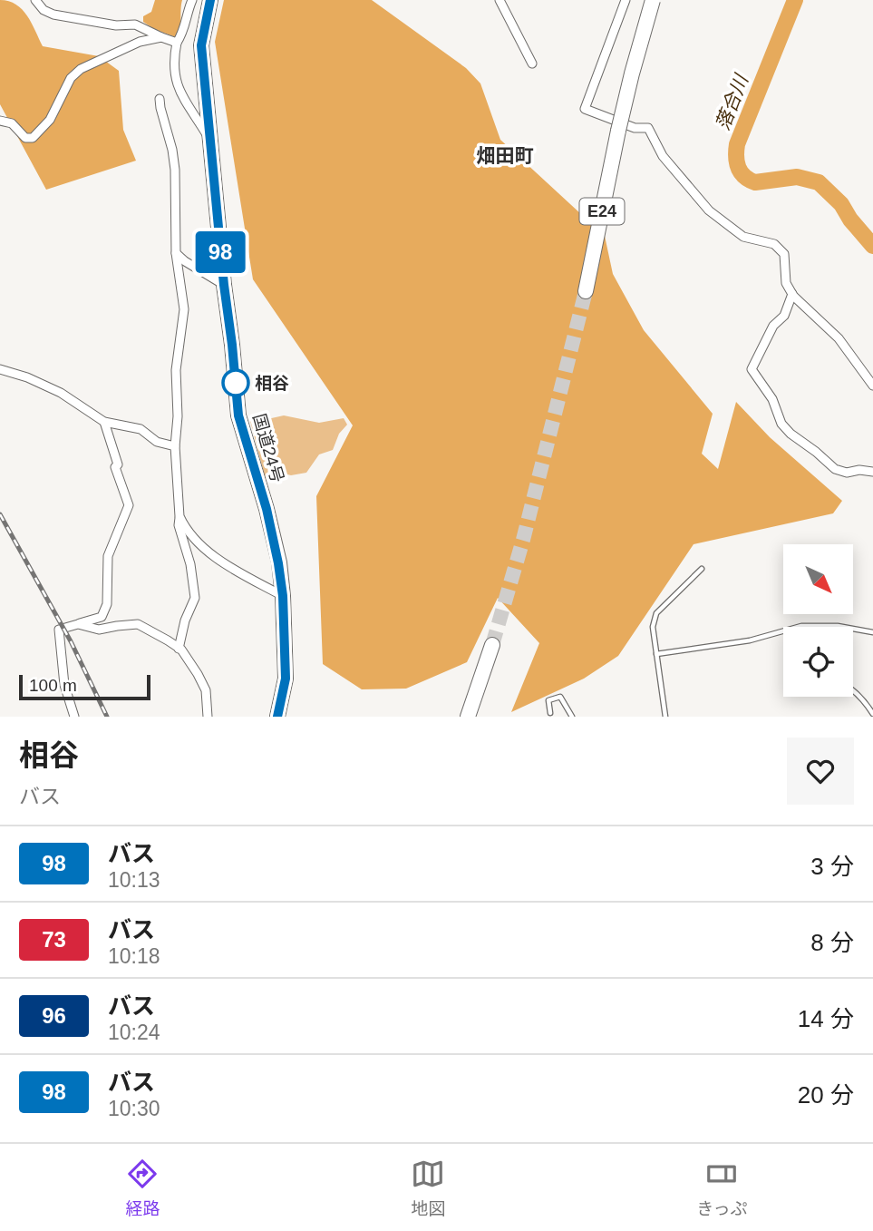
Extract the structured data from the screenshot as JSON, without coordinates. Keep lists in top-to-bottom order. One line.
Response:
{"streets":{"highway":["E24","国道24号"]},"districts":["畑田町"],"water":["落合川"],"places":["相谷"],"lines":["bus line 98"],"scale_bar":"100 m","north":"bottom right","page":{"on_map":"98","scale":"100 m","heading":["相谷","バス"],"list":[{"mark":"98","name":"バス","note":"10:13","value":"3 分"},{"mark":"73","name":"バス","note":"10:18","value":"8 分"},{"mark":"96","name":"バス","note":"10:24","value":"14 分"},{"mark":"98","name":"バス","note":"10:30","value":"20 分"}],"tabs":["経路","地図","きっぷ"]}}
